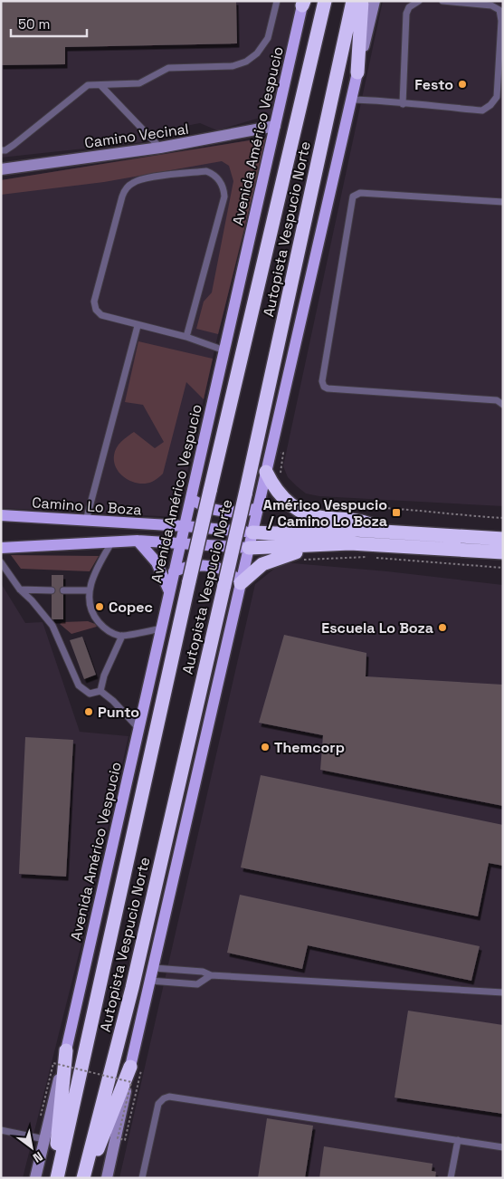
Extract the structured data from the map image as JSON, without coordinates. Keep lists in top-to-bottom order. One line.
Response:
{"streets":{"highway":["Autopista Vespucio Norte"],"main road":["Camino Vecinal","Avenida Américo Vespucio","Camino Lo Boza"]},"crossings":[["Camino Vecinal","Avenida Américo Vespucio"],["Avenida Américo Vespucio","Camino Lo Boza"]],"places":{"other":["Festo","Copec","Escuela Lo Boza","Punto","Themcorp"],"transit":["Américo Vespucio / Camino Lo Boza"]},"scale_bar":"50 m","north":"bottom right"}
